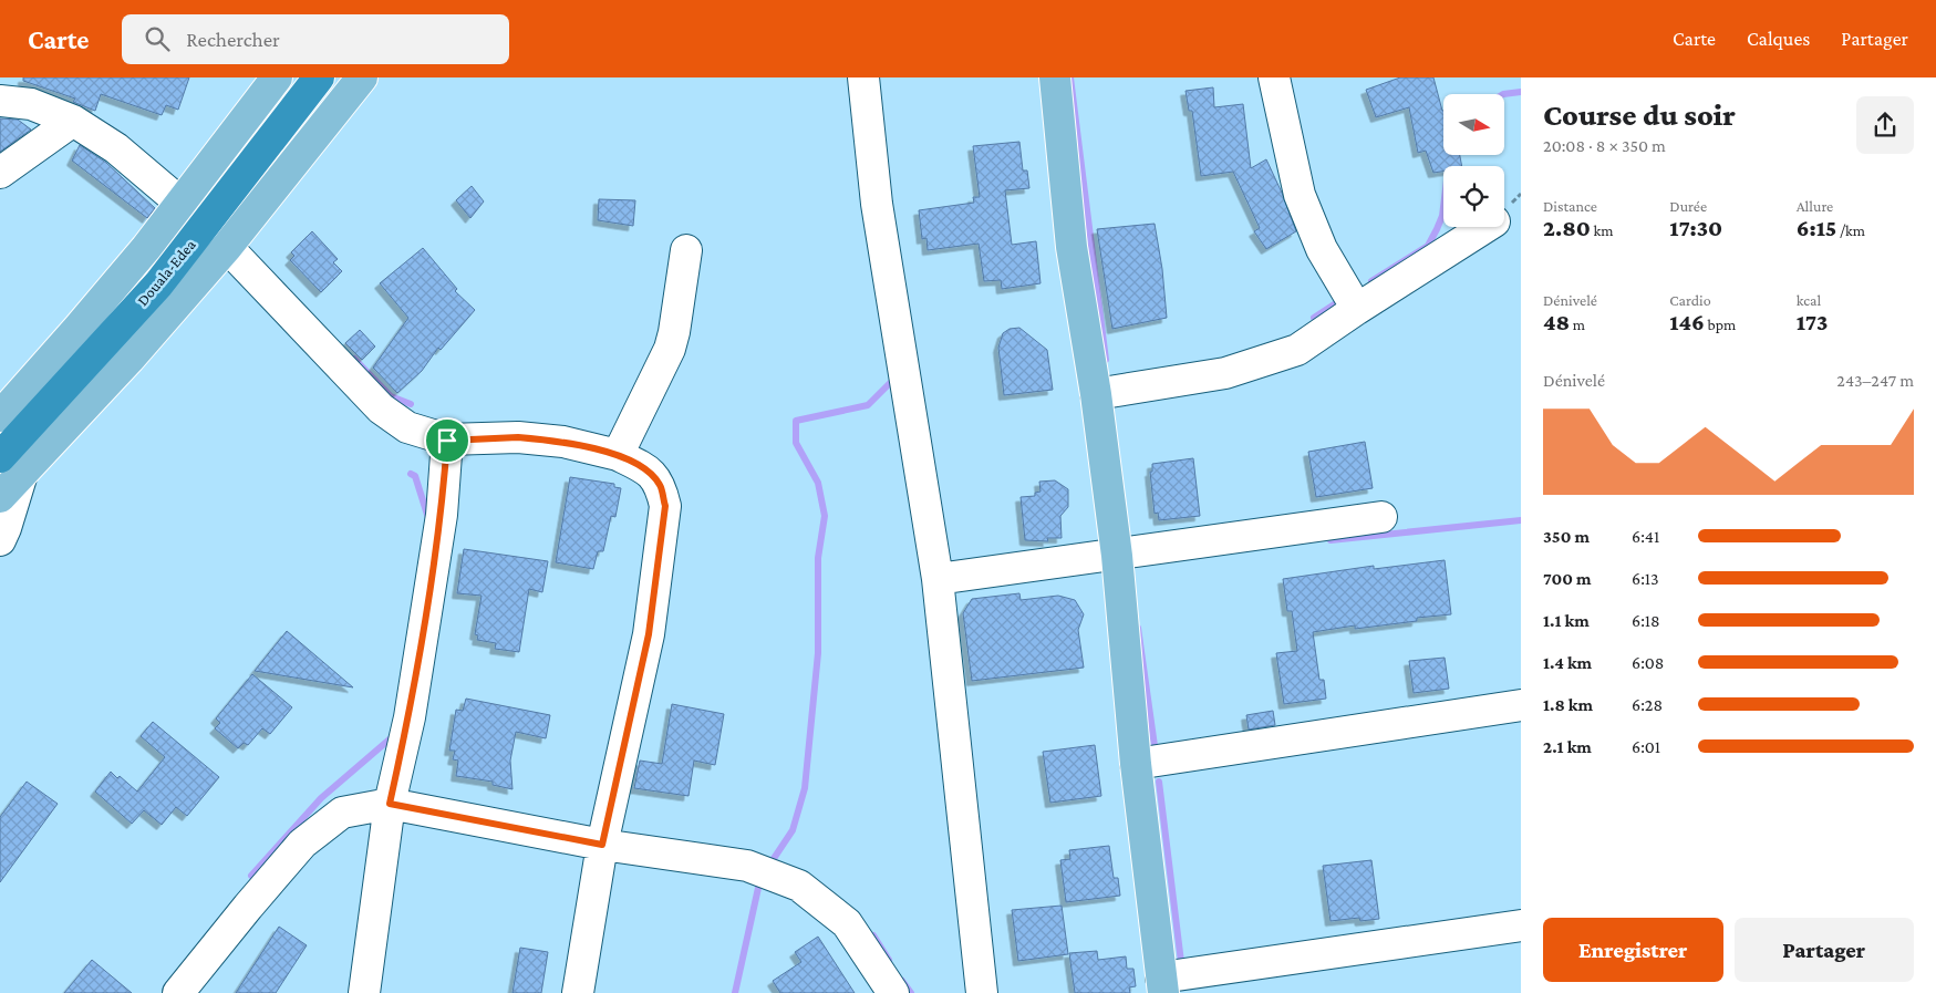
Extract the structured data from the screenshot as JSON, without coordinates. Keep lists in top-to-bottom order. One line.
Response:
{"streets":{"highway":["Douala-Edea"]},"north":"right","page":{"header":"Carte","search":"Rechercher","nav":["Carte","Calques","Partager"],"heading":["Course du soir","20:08 · 8 × 350 m"],"stats":[["Distance","2.80 km"],["Durée","17:30"],["Allure","6:15 /km"],["Dénivelé","48 m"],["Cardio","146 bpm"],["kcal","173"]],"chart":["Dénivelé","243–247 m"],"list":[{"name":"350 m","note":"6:41"},{"name":"700 m","note":"6:13"},{"name":"1.1 km","note":"6:18"},{"name":"1.4 km","note":"6:08"},{"name":"1.8 km","note":"6:28"},{"name":"2.1 km","note":"6:01"}],"buttons":["Enregistrer","Partager"]}}
